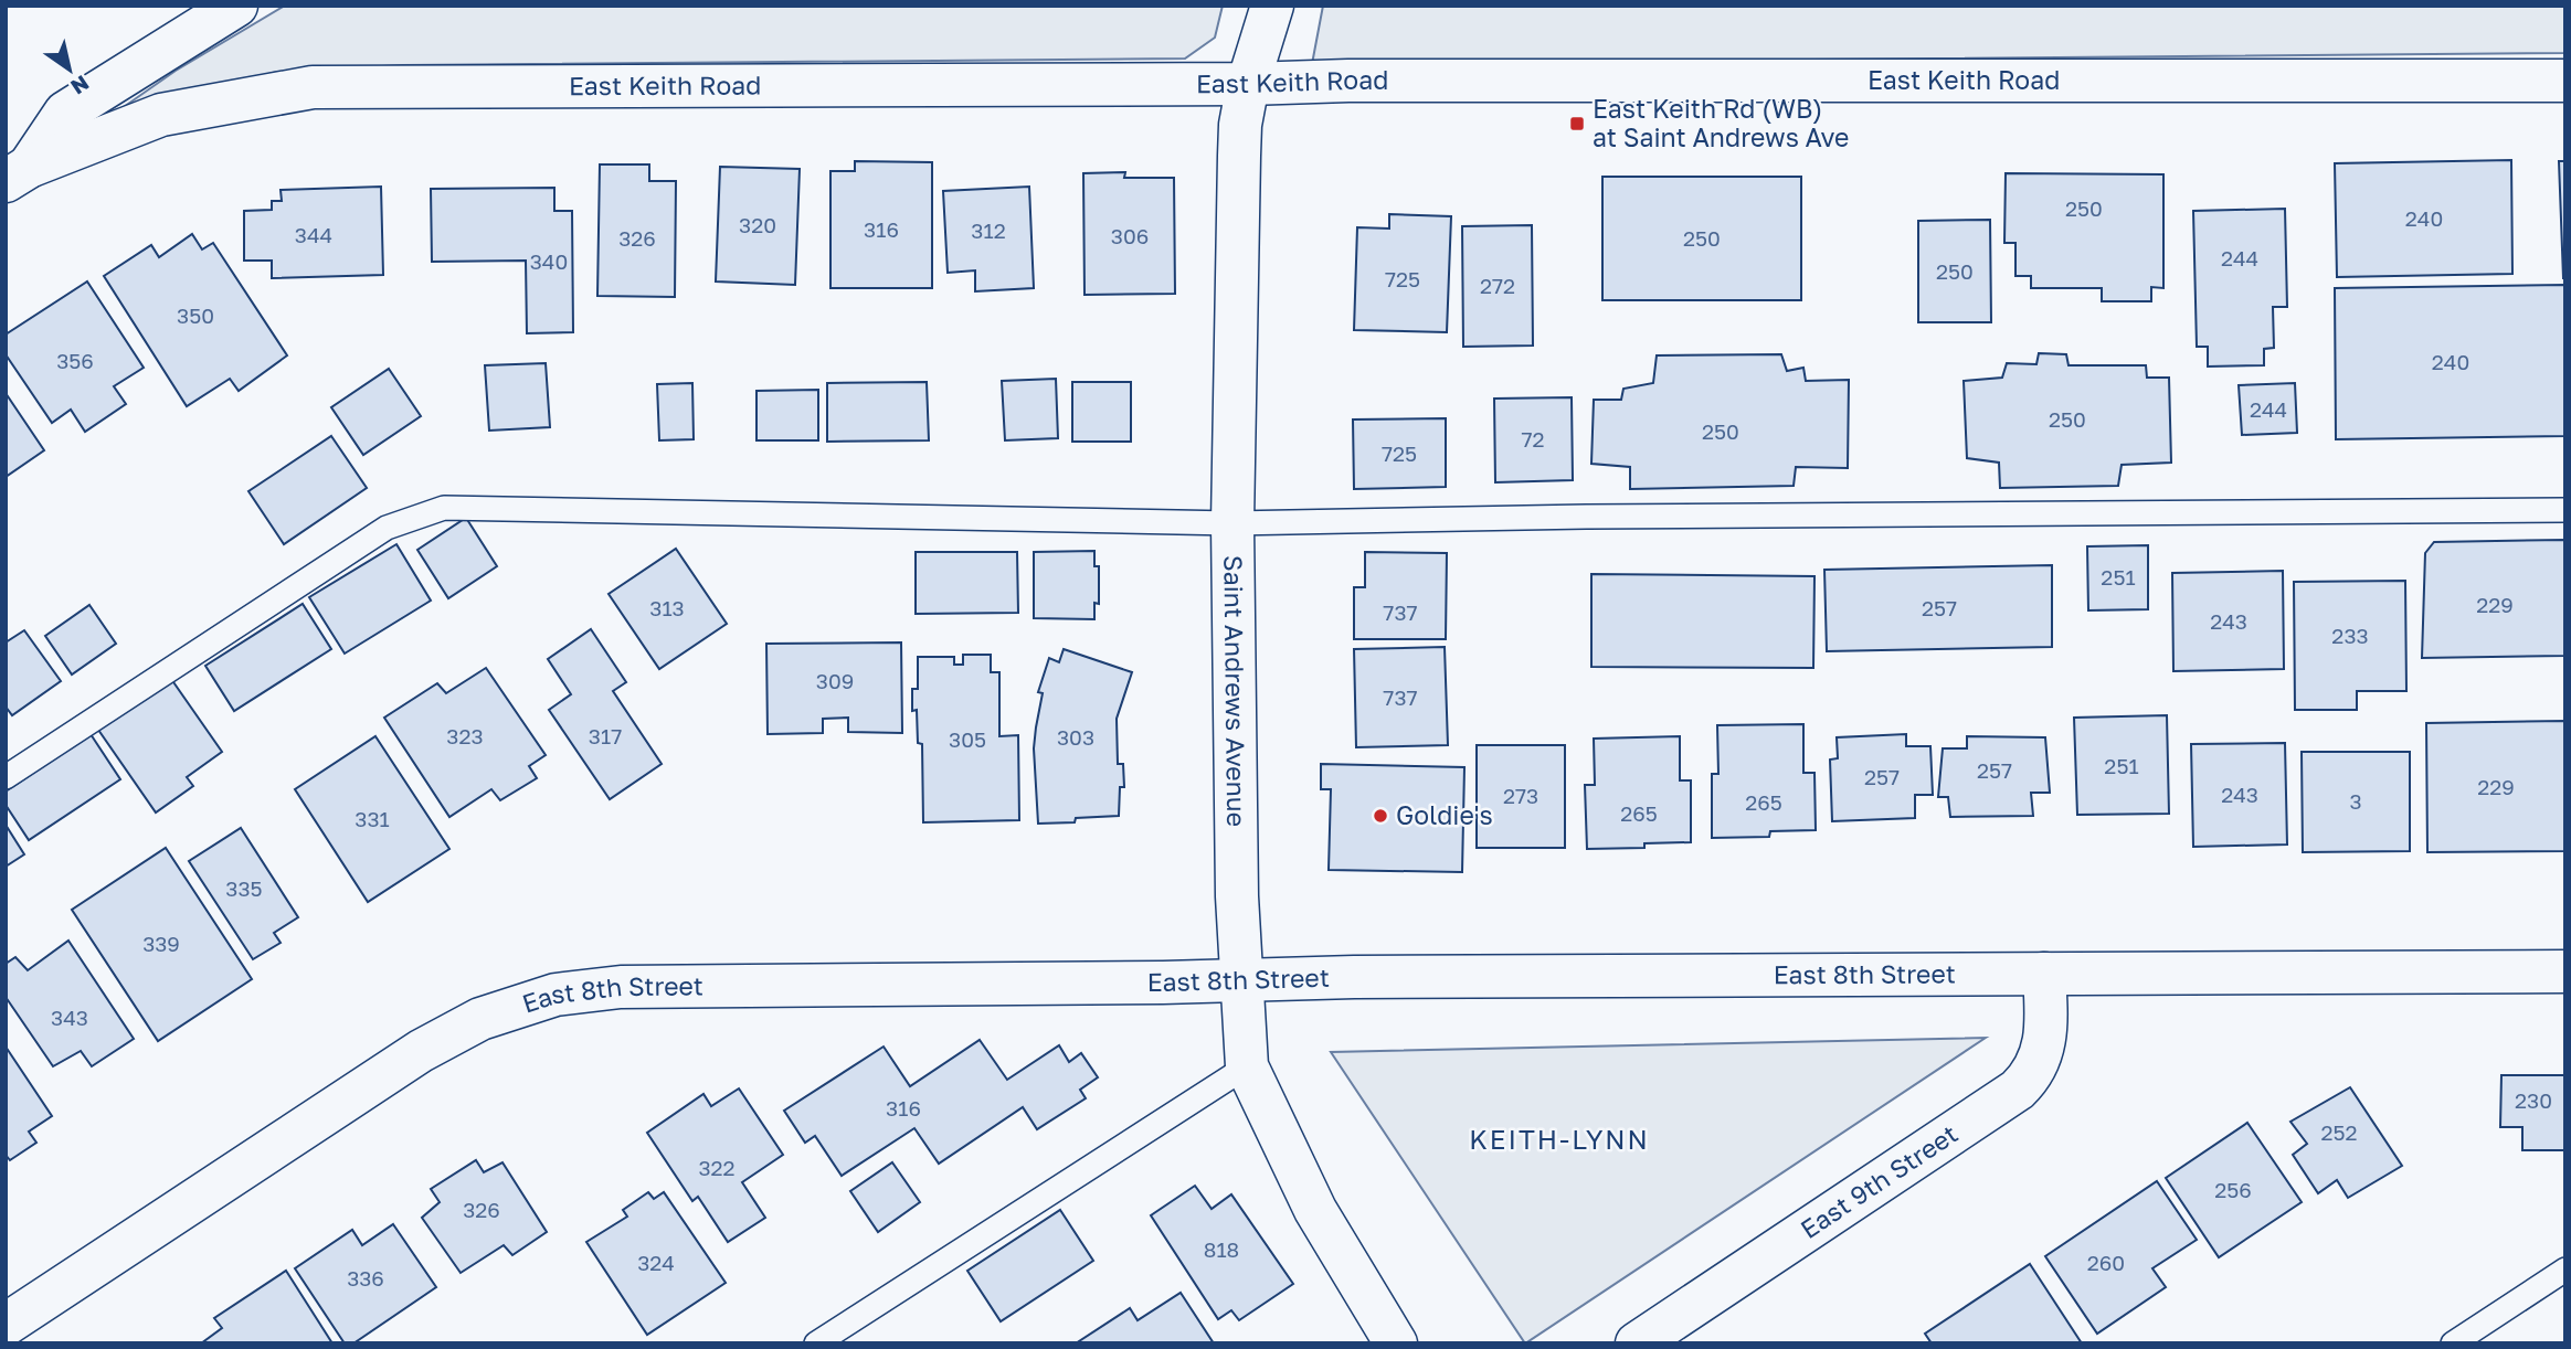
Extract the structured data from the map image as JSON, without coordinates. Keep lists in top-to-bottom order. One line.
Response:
{"streets":{"street":["East Keith Road","Saint Andrews Avenue","East 8th Street","East 9th Street"]},"crossings":[["East Keith Road","Saint Andrews Avenue"],["Saint Andrews Avenue","East 8th Street"],["East 8th Street","East 9th Street"]],"districts":["KEITH-LYNN"],"places":{"transit":["East Keith Rd (WB) at Saint Andrews Ave"],"other":["Goldie's"]},"house_numbers":["250","240","320","316","312","344","306","326","250","244","340","250","725","272","350","356","240","244","250","250","72","725","251","229","313","257","737","243","233","309","737","323","317","303","305","251","257","257","229","243","273","3","265","265","331","335","339","343","230","316","252","322","256","326","818","324","260","336"],"north":"bottom right"}
